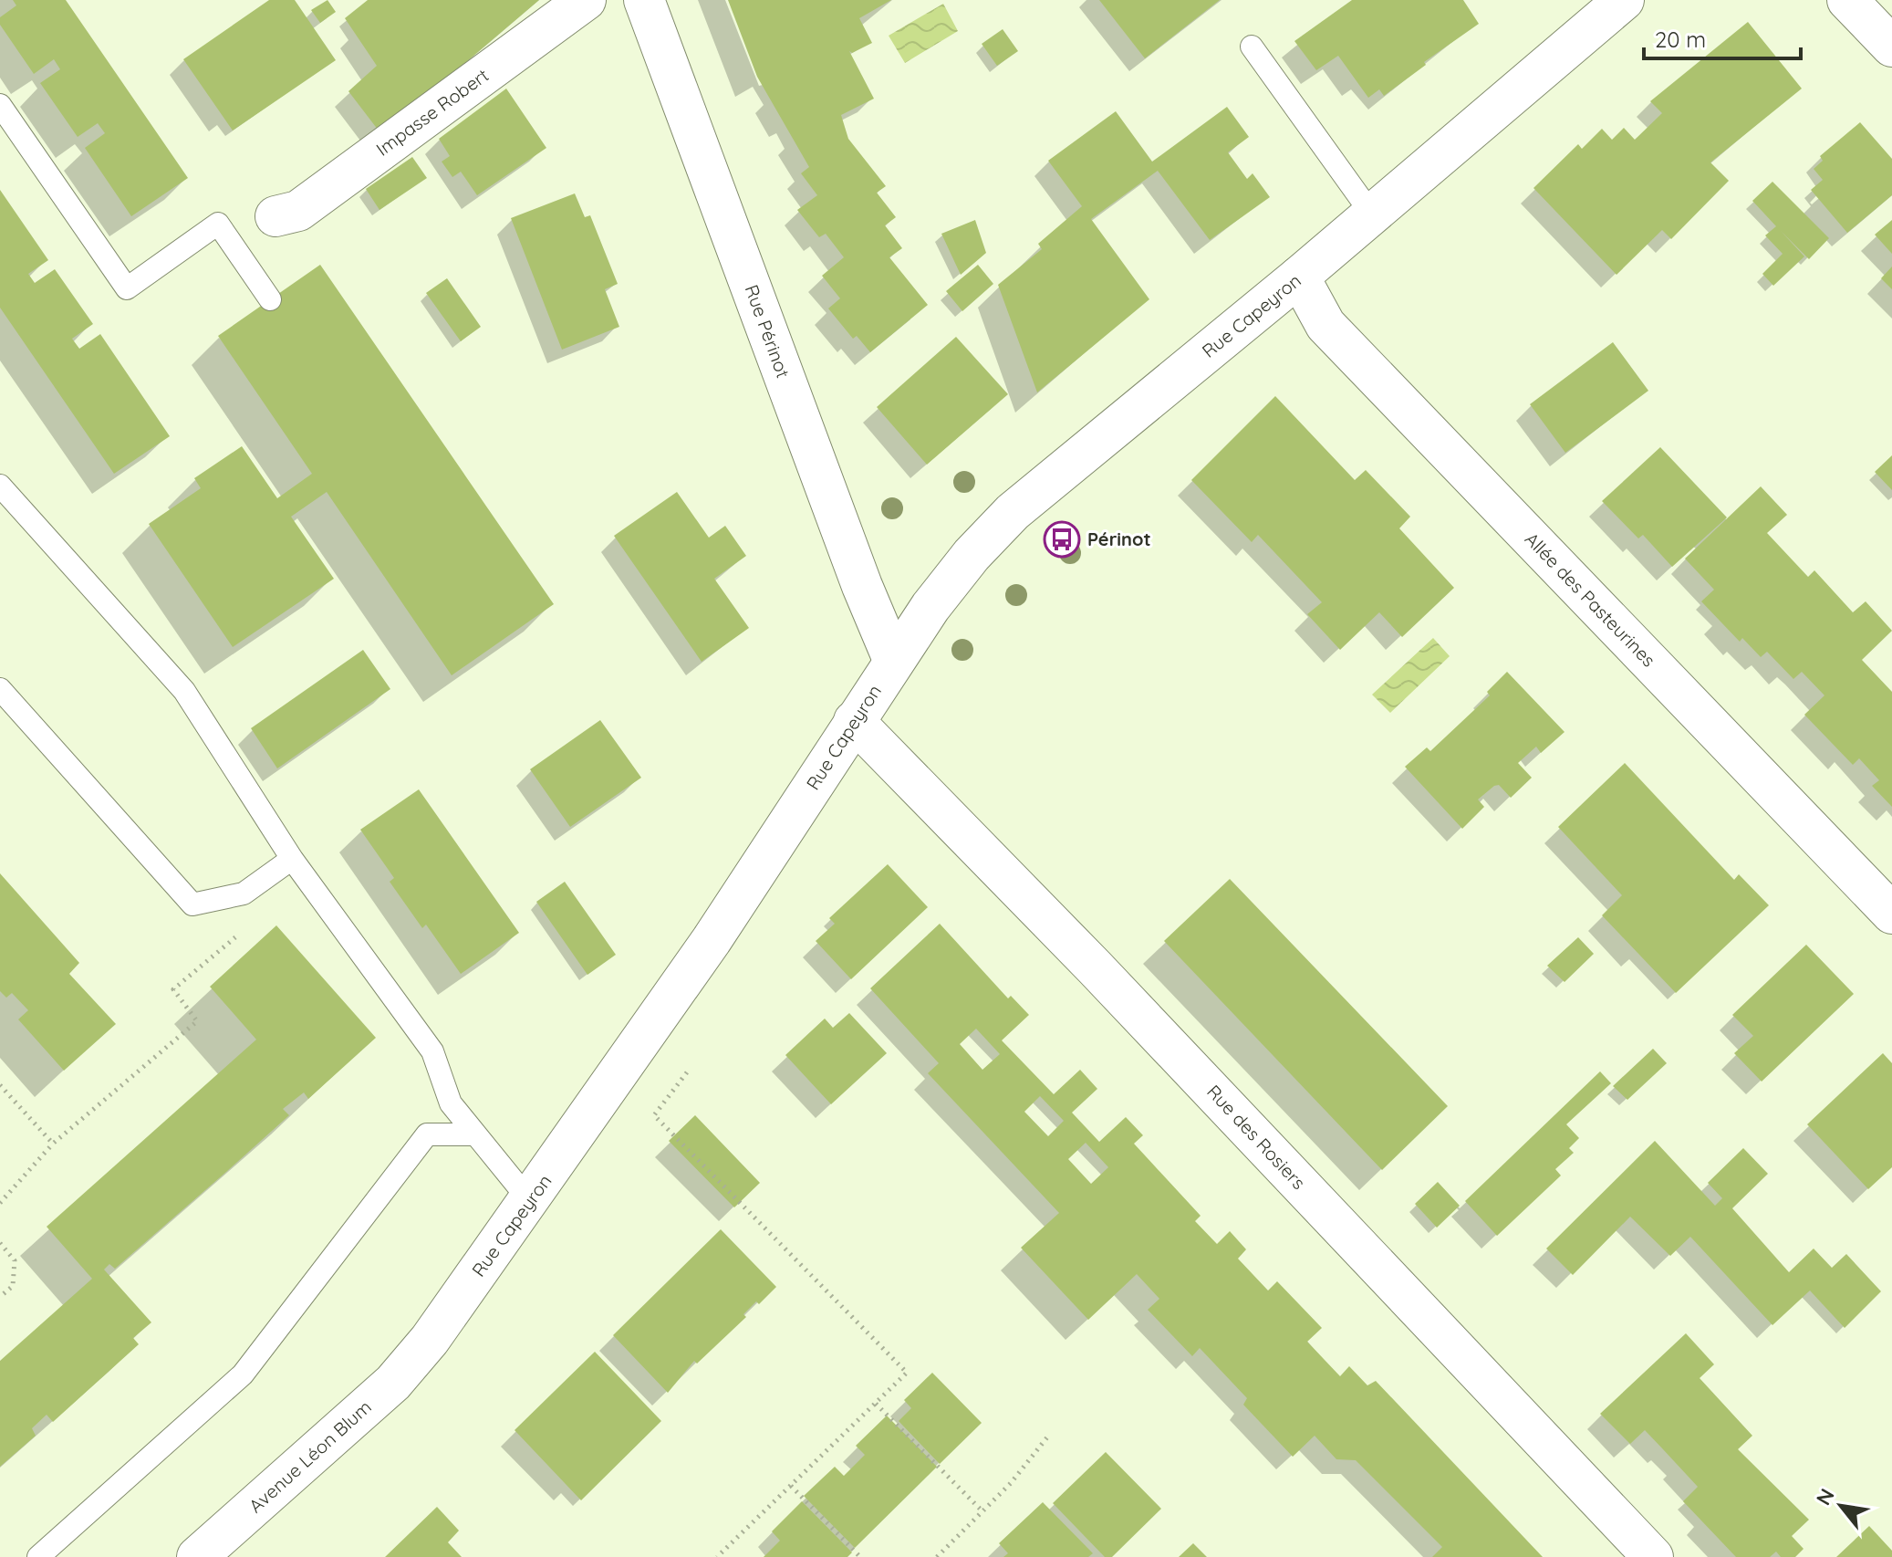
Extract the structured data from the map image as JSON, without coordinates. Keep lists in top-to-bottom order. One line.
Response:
{"streets":{"street":["Impasse Robert","Rue Capeyron","Rue Périnot","Allée des Pasteurines","Rue des Rosiers","Avenue Léon Blum"]},"crossings":[["Rue Capeyron","Rue Périnot"],["Rue Capeyron","Allée des Pasteurines"],["Rue Capeyron","Rue des Rosiers"],["Rue Capeyron","Avenue Léon Blum"]],"places":{"bus stop":["Périnot"]},"scale_bar":"20 m","north":"top left"}
